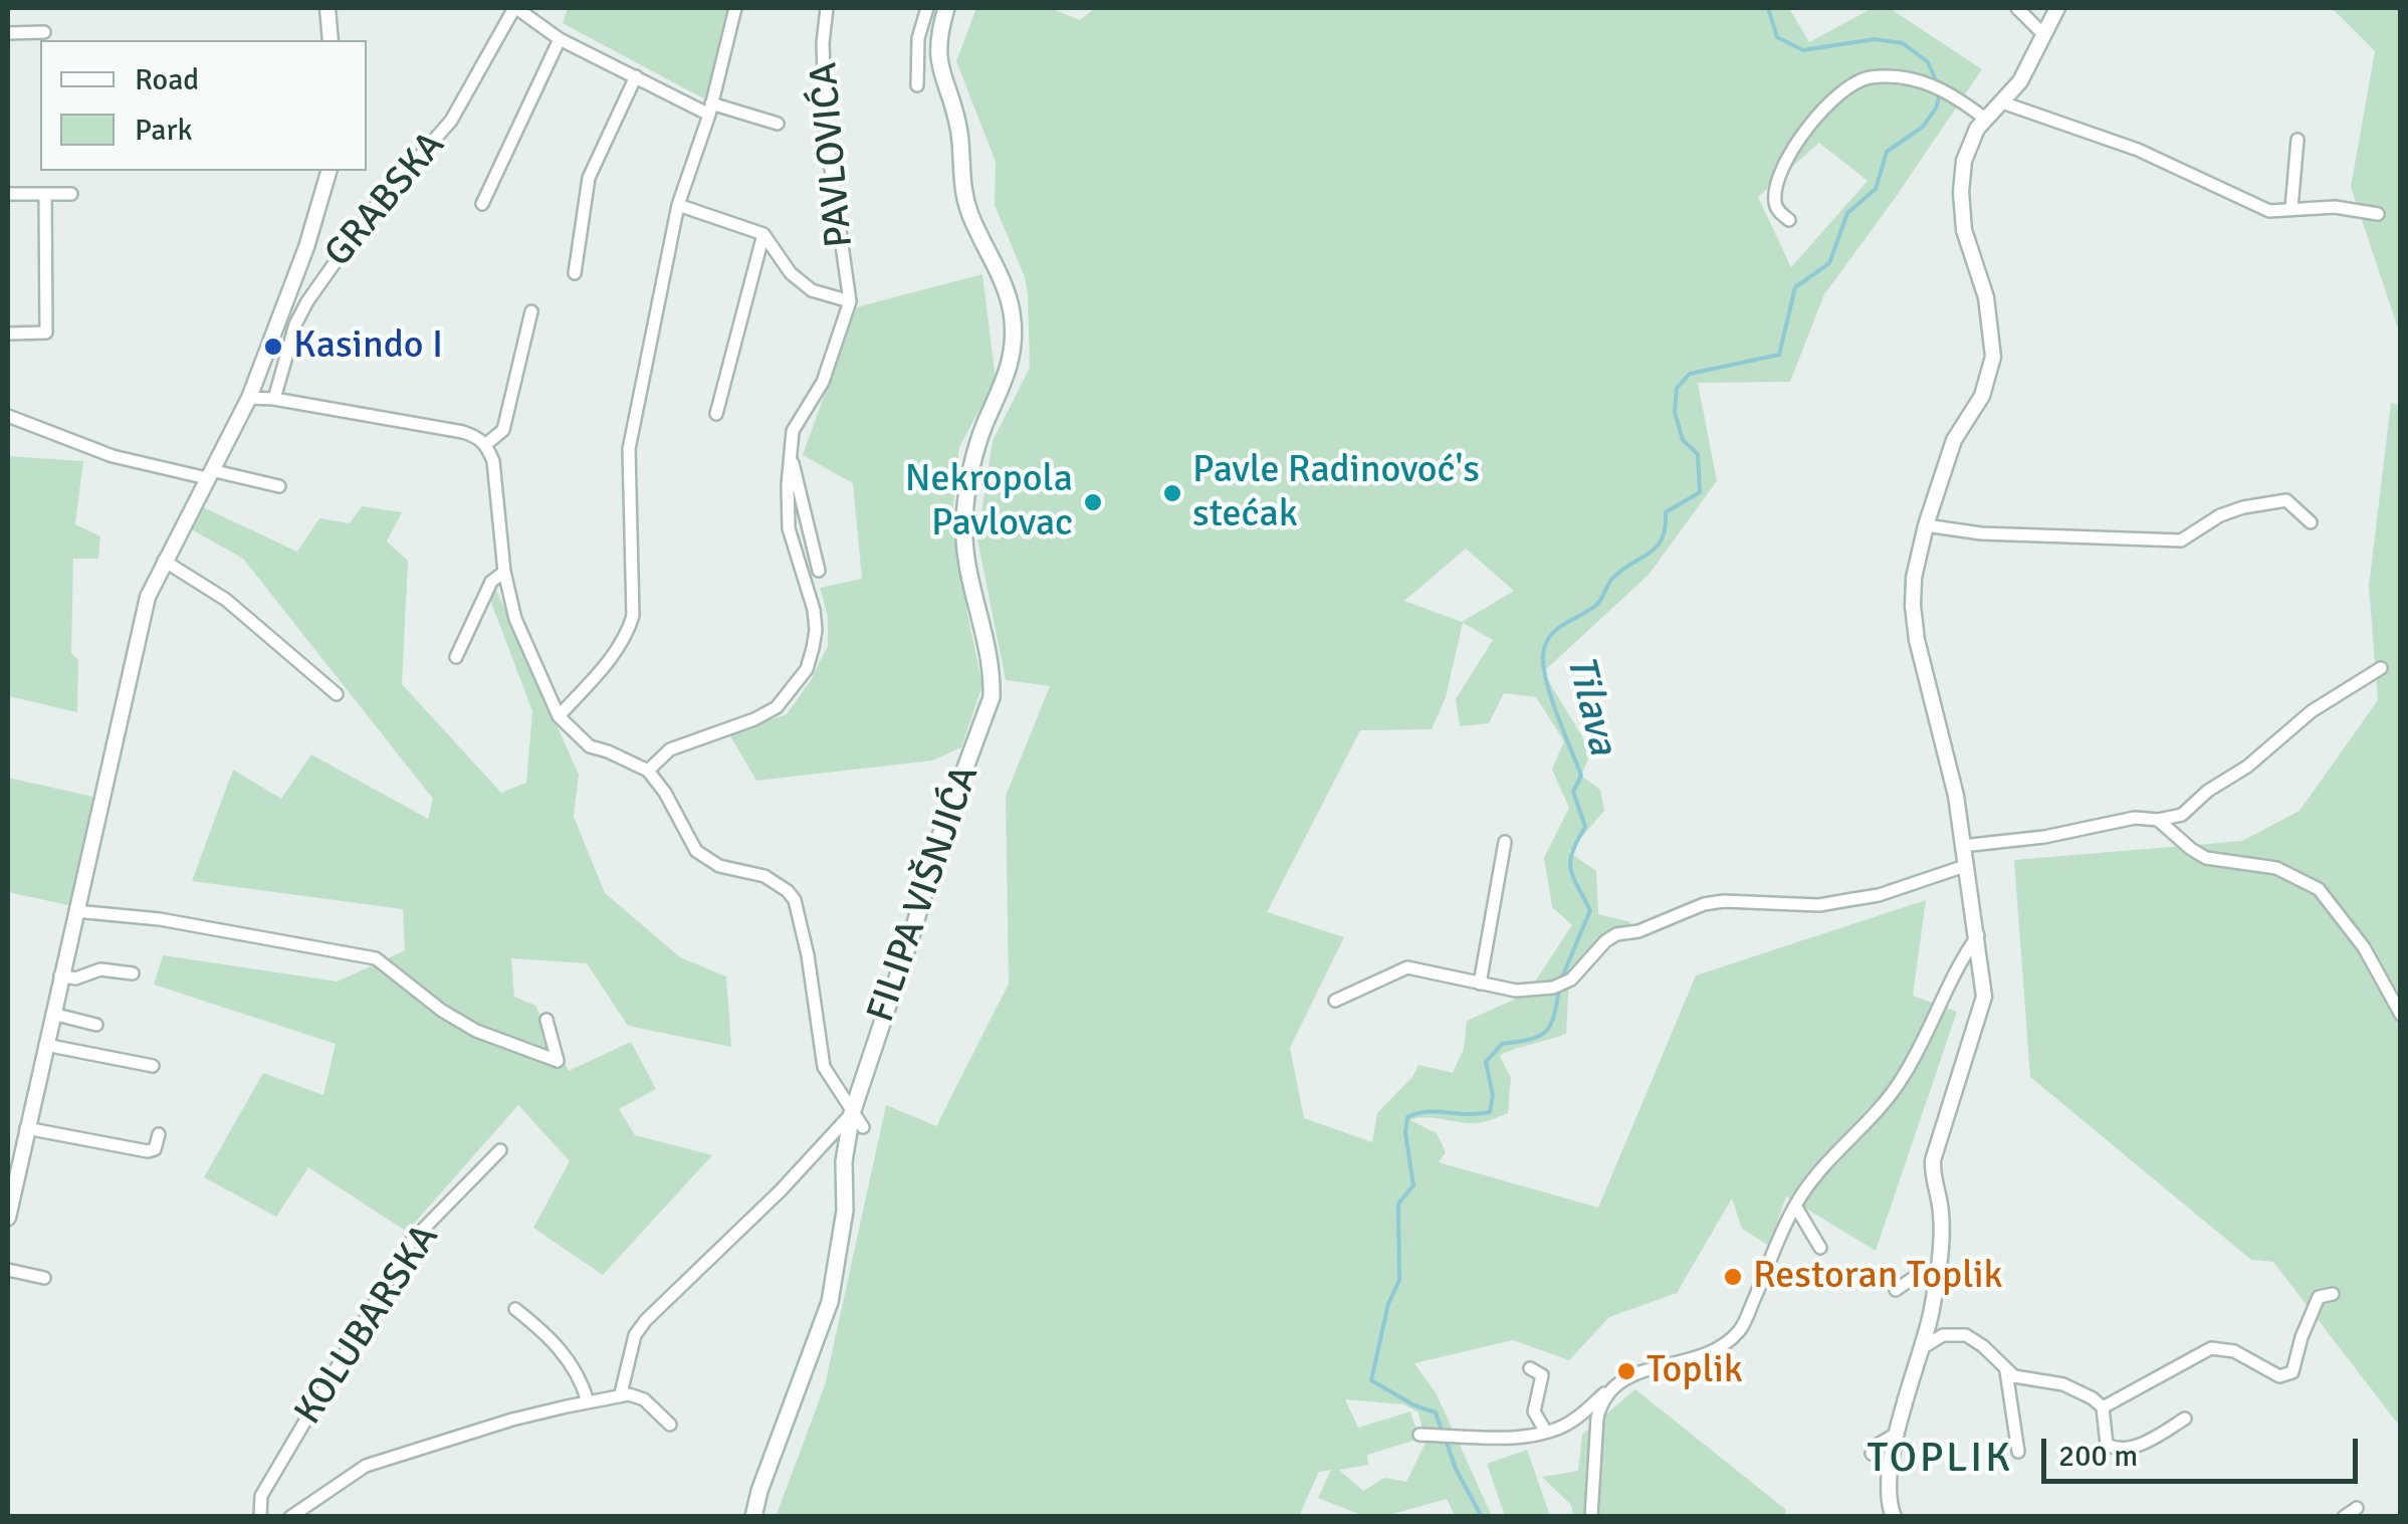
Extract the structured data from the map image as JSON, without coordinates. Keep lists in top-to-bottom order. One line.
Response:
{"streets":{"main road":["FILIPA VIŠNJIĆA"],"street":["PAVLOVIĆA","GRABSKA","KOLUBARSKA"]},"crossings":[["PAVLOVIĆA","FILIPA VIŠNJIĆA"]],"districts":["TOPLIK"],"water":["Tilava"],"places":["Kasindo I","Pavle Radinovoć's stećak","Nekropola Pavlovac","Restoran Toplik","Toplik"],"legend":["Road","Park"],"scale_bar":"200 m"}
